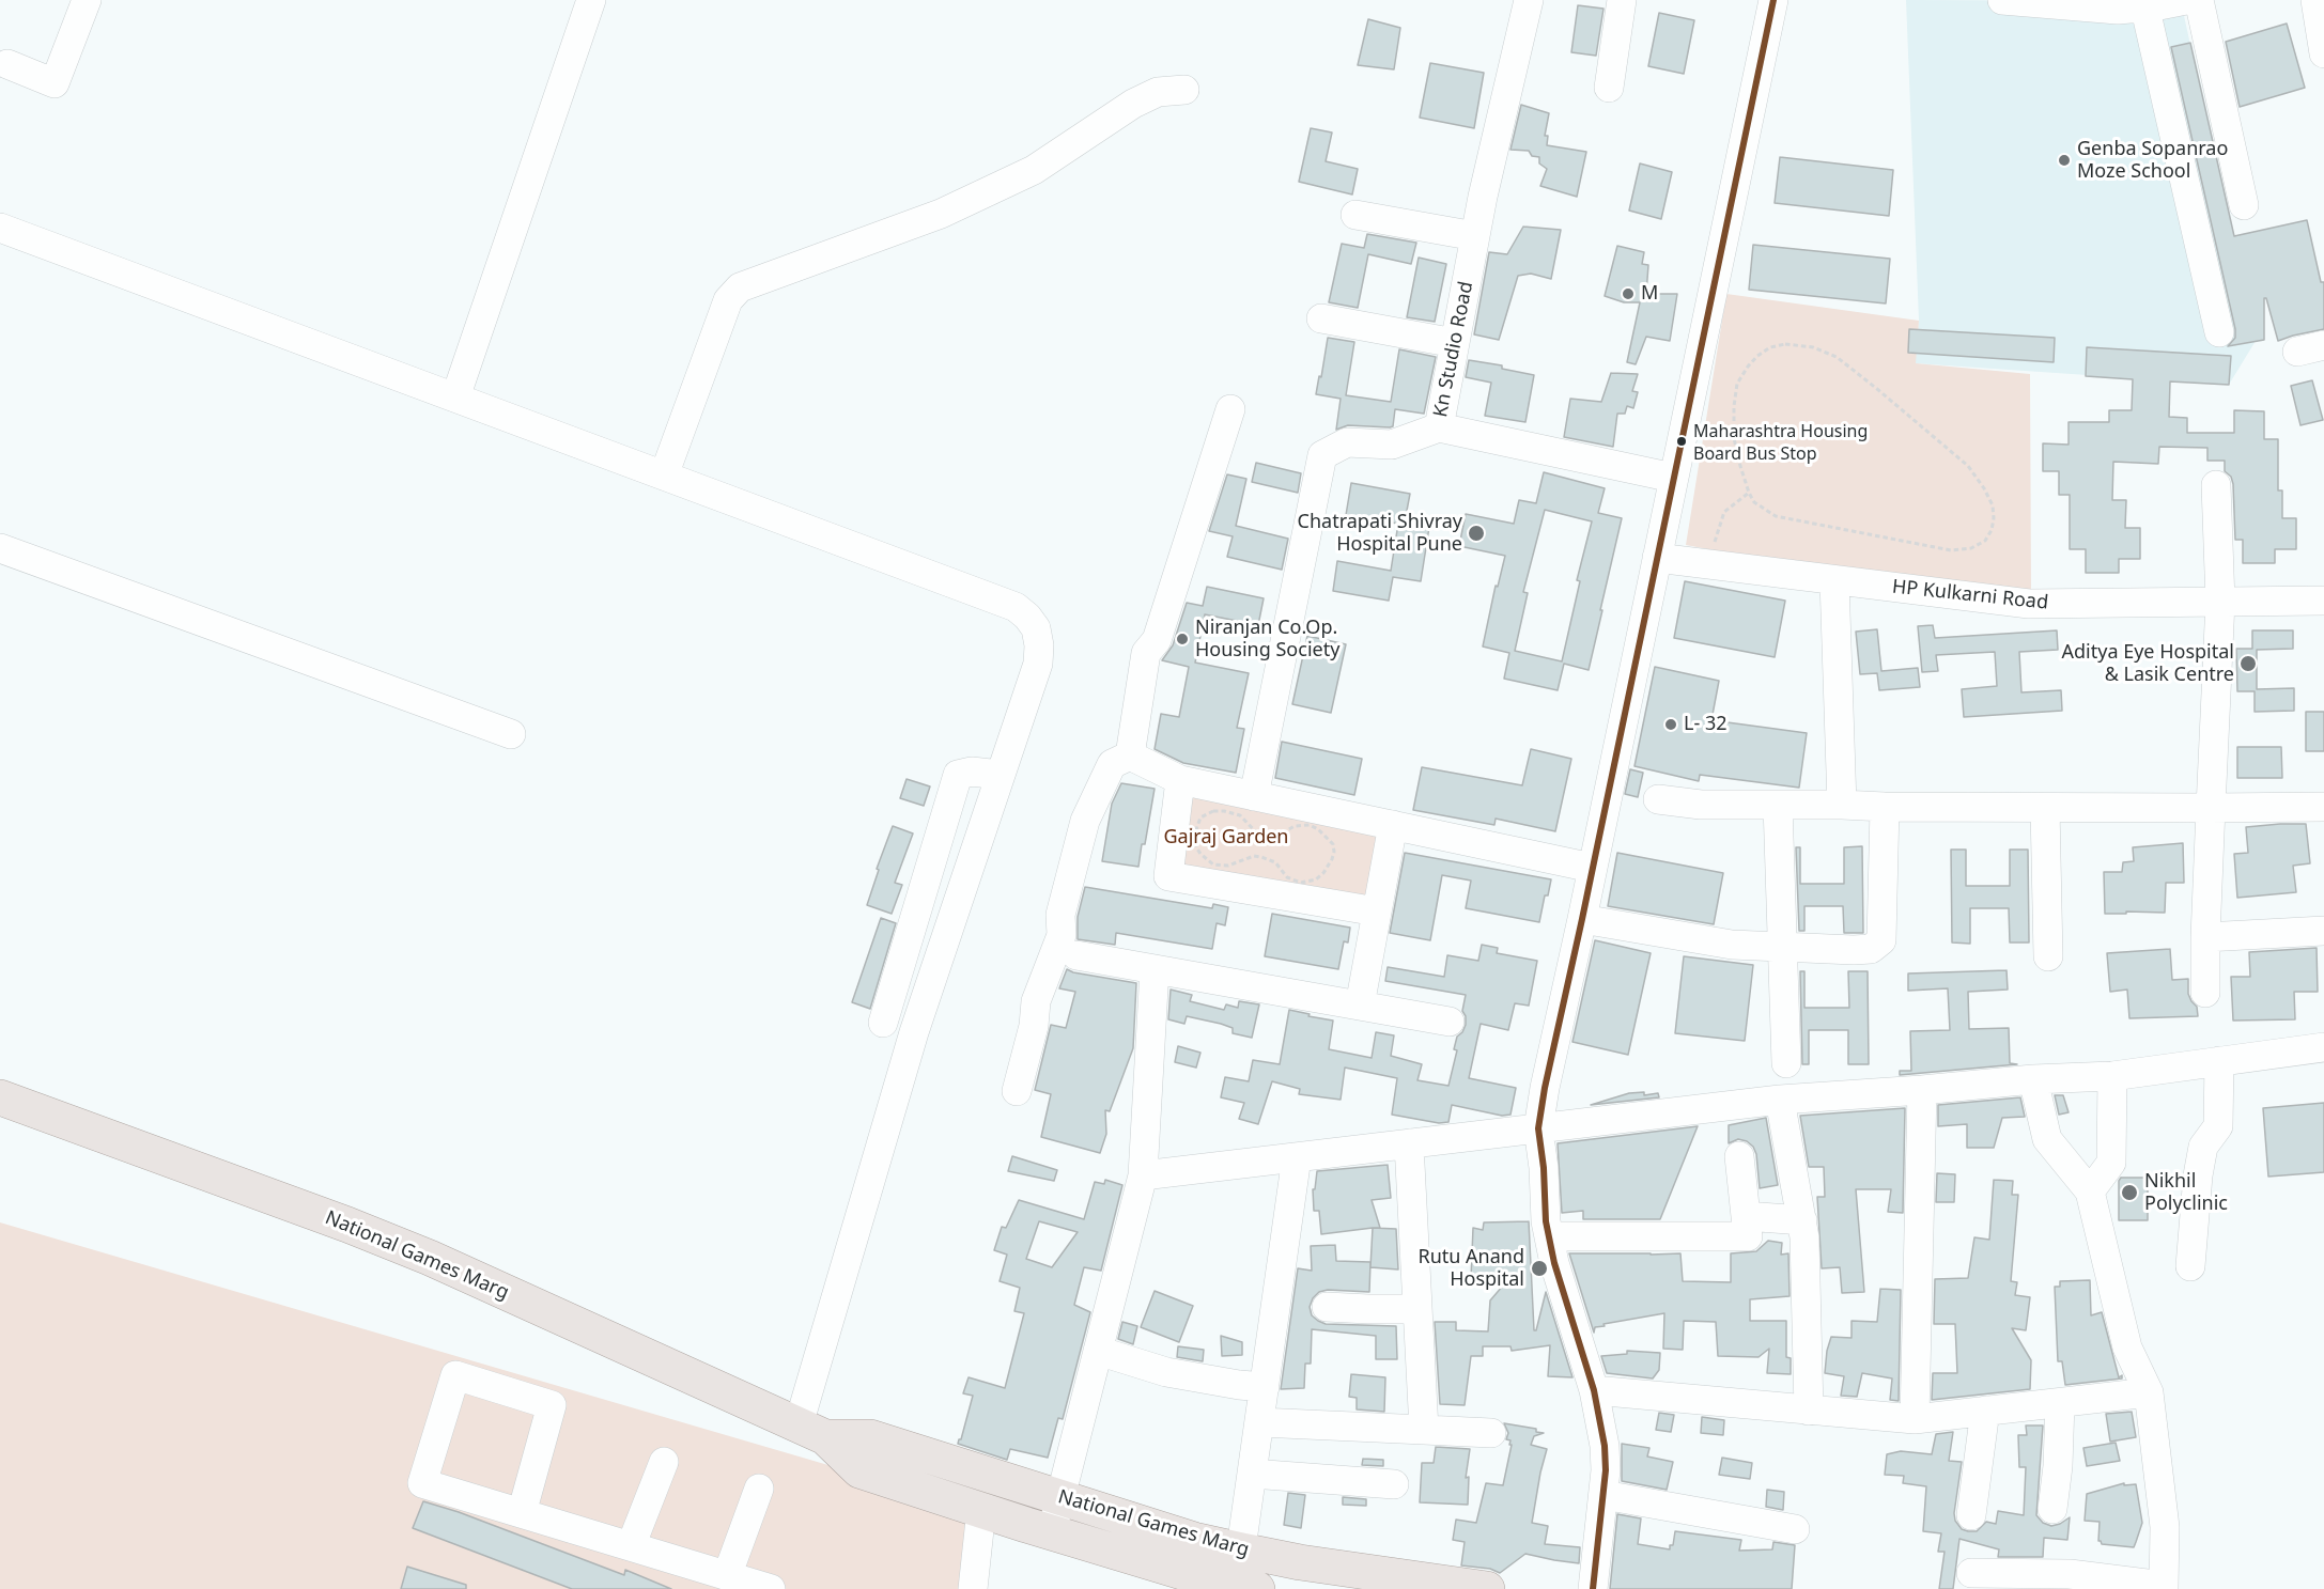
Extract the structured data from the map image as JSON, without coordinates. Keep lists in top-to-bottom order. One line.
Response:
{"streets":{"main road":["National Games Marg"],"street":["Kn Studio Road","HP Kulkarni Road"]},"parks":["Gajraj Garden"],"places":["Genba Sopanrao Moze School","M","Maharashtra Housing Board Bus Stop","Chatrapati Shivray Hospital Pune","Niranjan Co.Op. Housing Society","Aditya Eye Hospital & Lasik Centre","L- 32","Nikhil Polyclinic","Rutu Anand Hospital"]}
